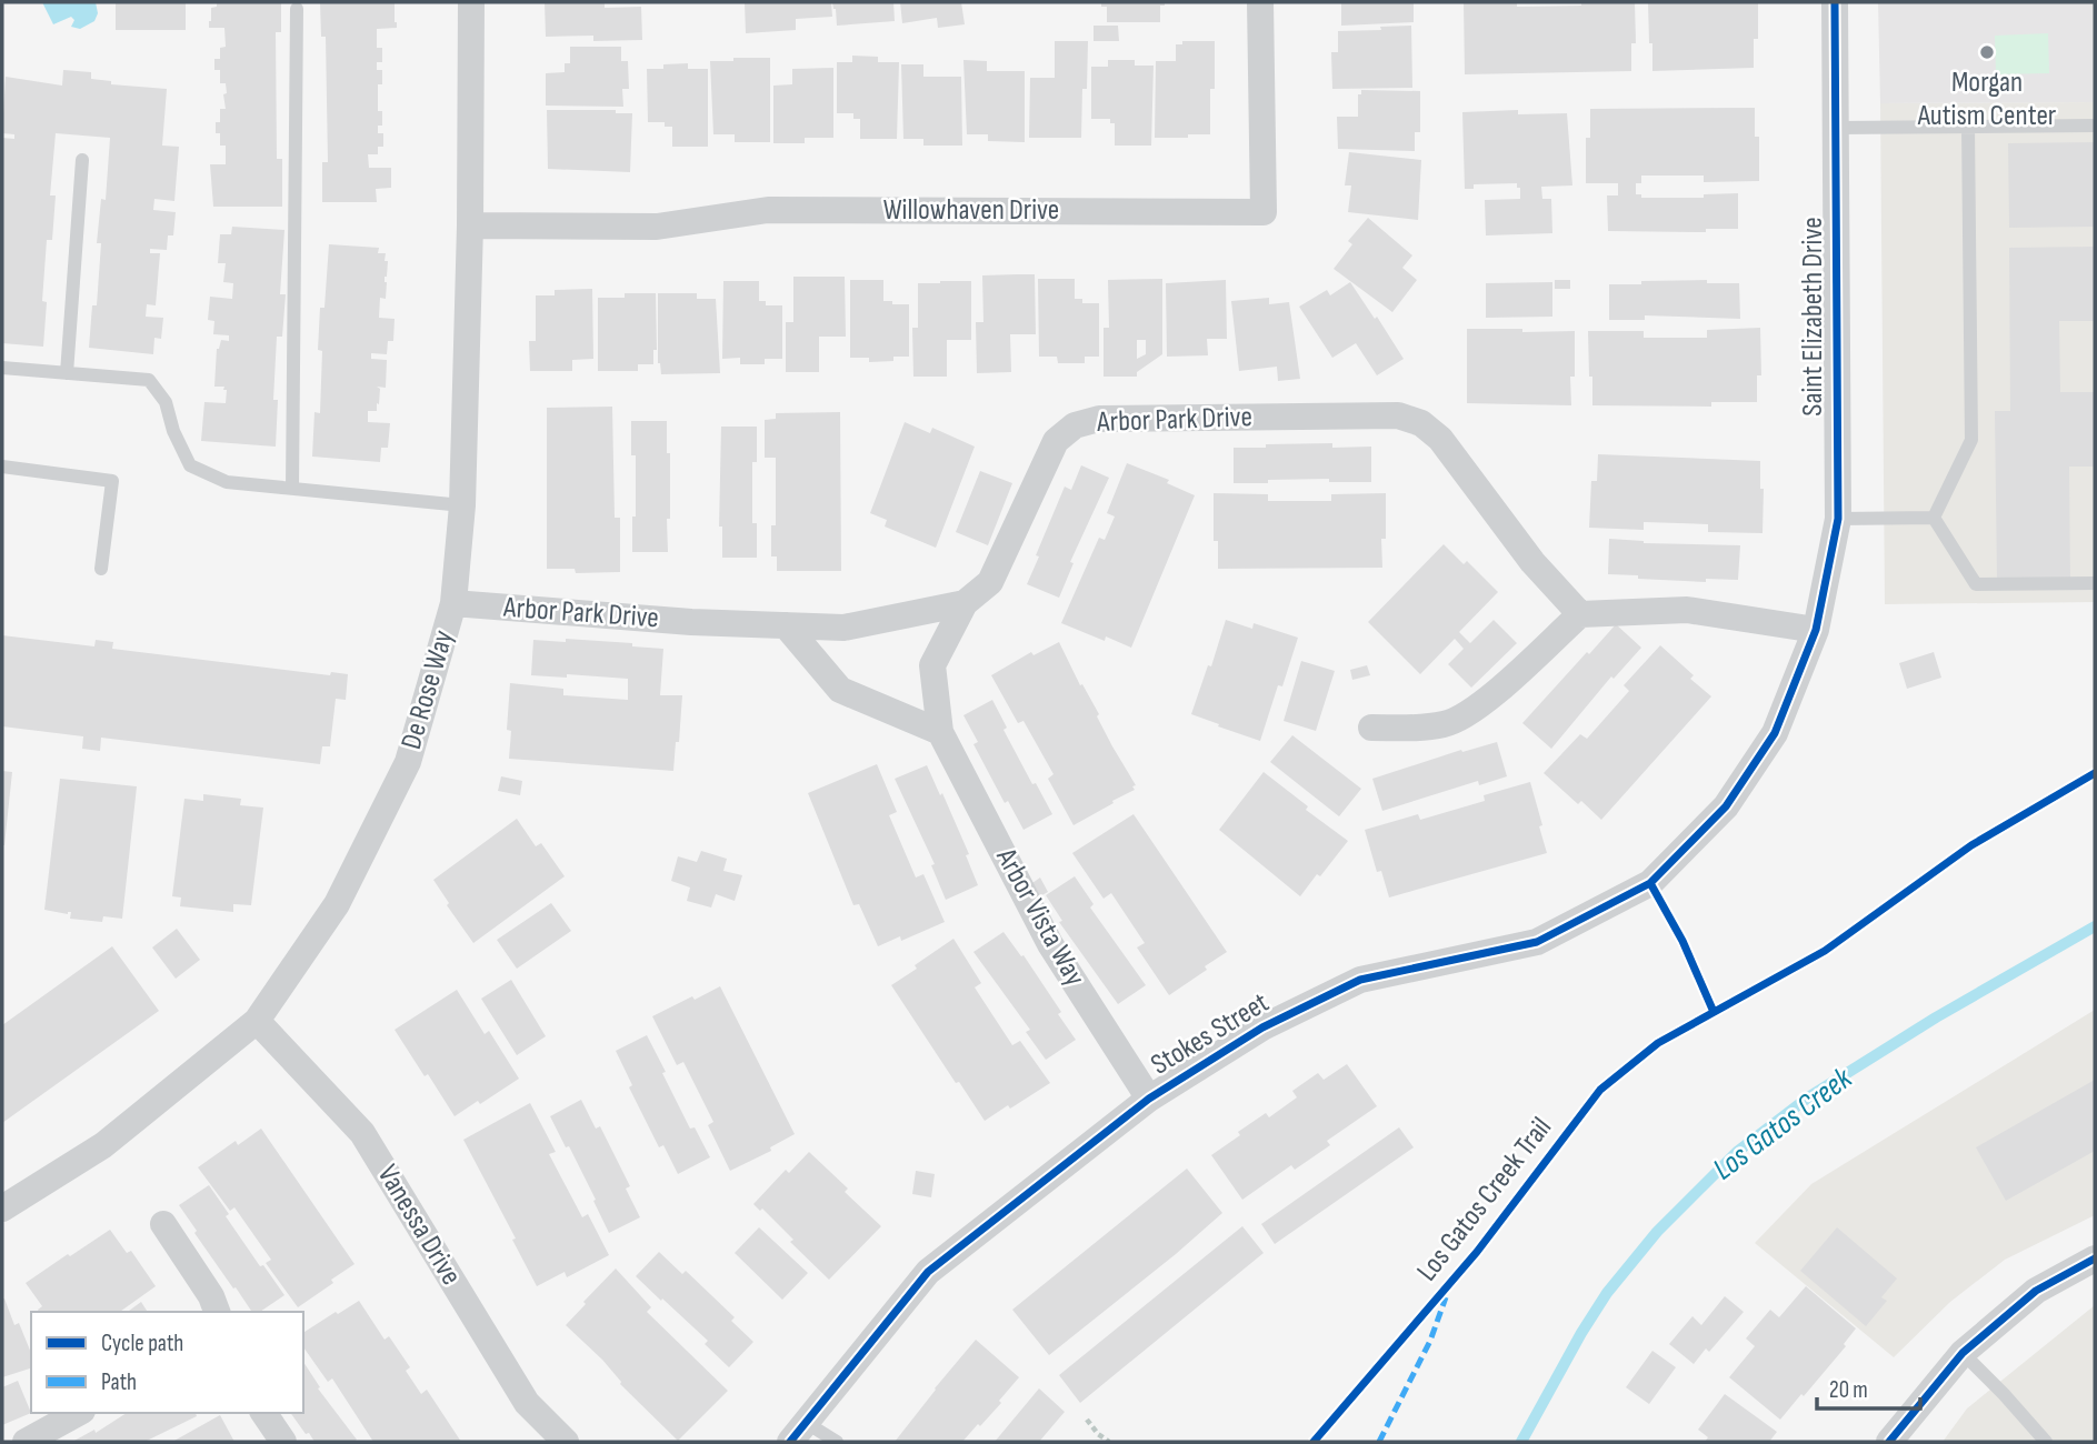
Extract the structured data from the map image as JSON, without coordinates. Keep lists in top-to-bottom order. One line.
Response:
{"streets":{"street":["Willowhaven Drive","Saint Elizabeth Drive","Arbor Park Drive","De Rose Way","Arbor Vista Way","Stokes Street","Vanessa Drive"],"cycle path":["Los Gatos Creek Trail"]},"crossings":[["Willowhaven Drive","De Rose Way"],["Saint Elizabeth Drive","Stokes Street"],["Arbor Park Drive","De Rose Way"],["Arbor Park Drive","Arbor Vista Way"],["De Rose Way","Vanessa Drive"],["Arbor Vista Way","Stokes Street"]],"water":["Los Gatos Creek"],"places":["Morgan Autism Center"],"legend":["Cycle path","Path"],"scale_bar":"20 m"}
